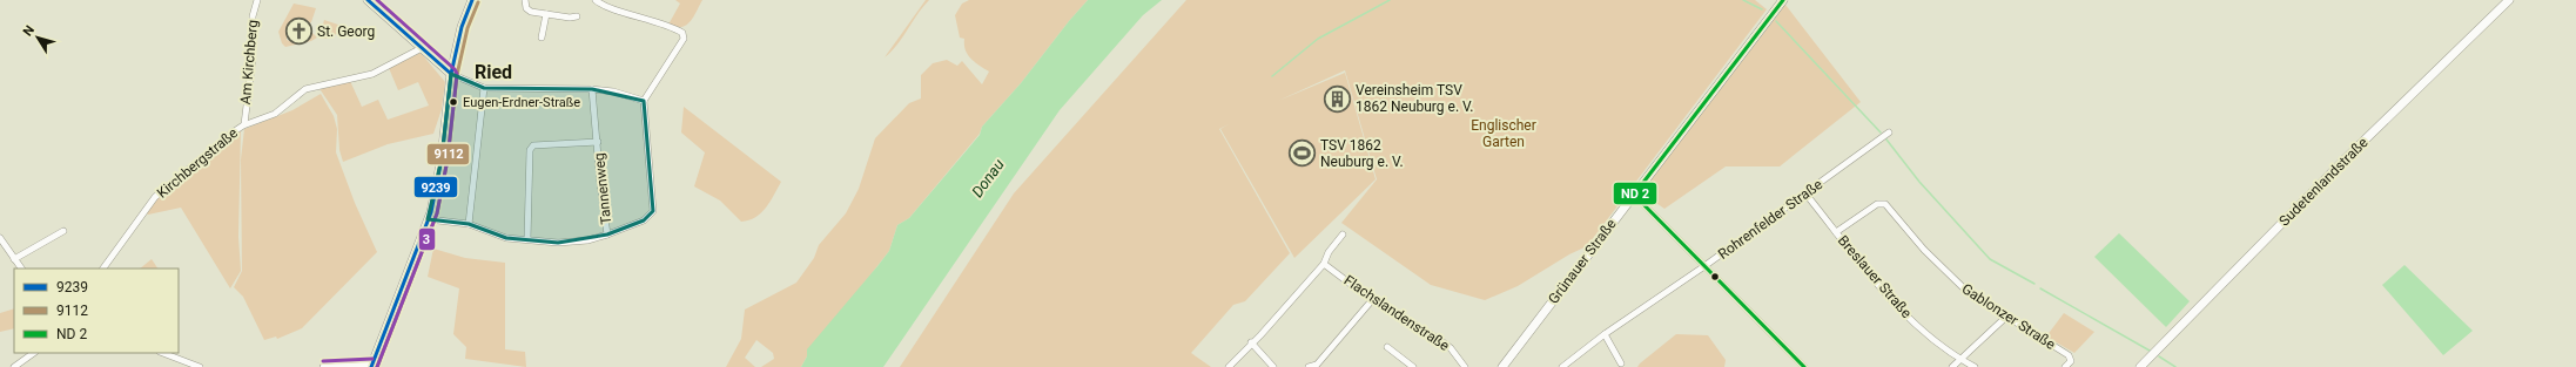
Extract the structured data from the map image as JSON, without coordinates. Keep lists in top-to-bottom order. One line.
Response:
{"streets":{"street":["Am Kirchberg","Kirchbergstraße","Sudetenlandstraße","Tannenweg","Rohrenfelder Straße","Grünauer Straße","Breslauer Straße","Flachslandenstraße","Gablonzer Straße"]},"crossings":[["Am Kirchberg","Kirchbergstraße"],["Rohrenfelder Straße","Breslauer Straße"],["Breslauer Straße","Gablonzer Straße"]],"districts":["Ried"],"water":["Donau"],"parks":["Englischer Garten"],"places":{"church":["St. Georg"],"building":["Vereinsheim TSV 1862 Neuburg e. V."],"other":["Eugen-Erdner-Straße"],"sports":["TSV 1862 Neuburg e. V."]},"lines":["transit line 9239","transit line 3","transit line 9112"],"legend":["9239","9112","ND 2"],"north":"top left"}
